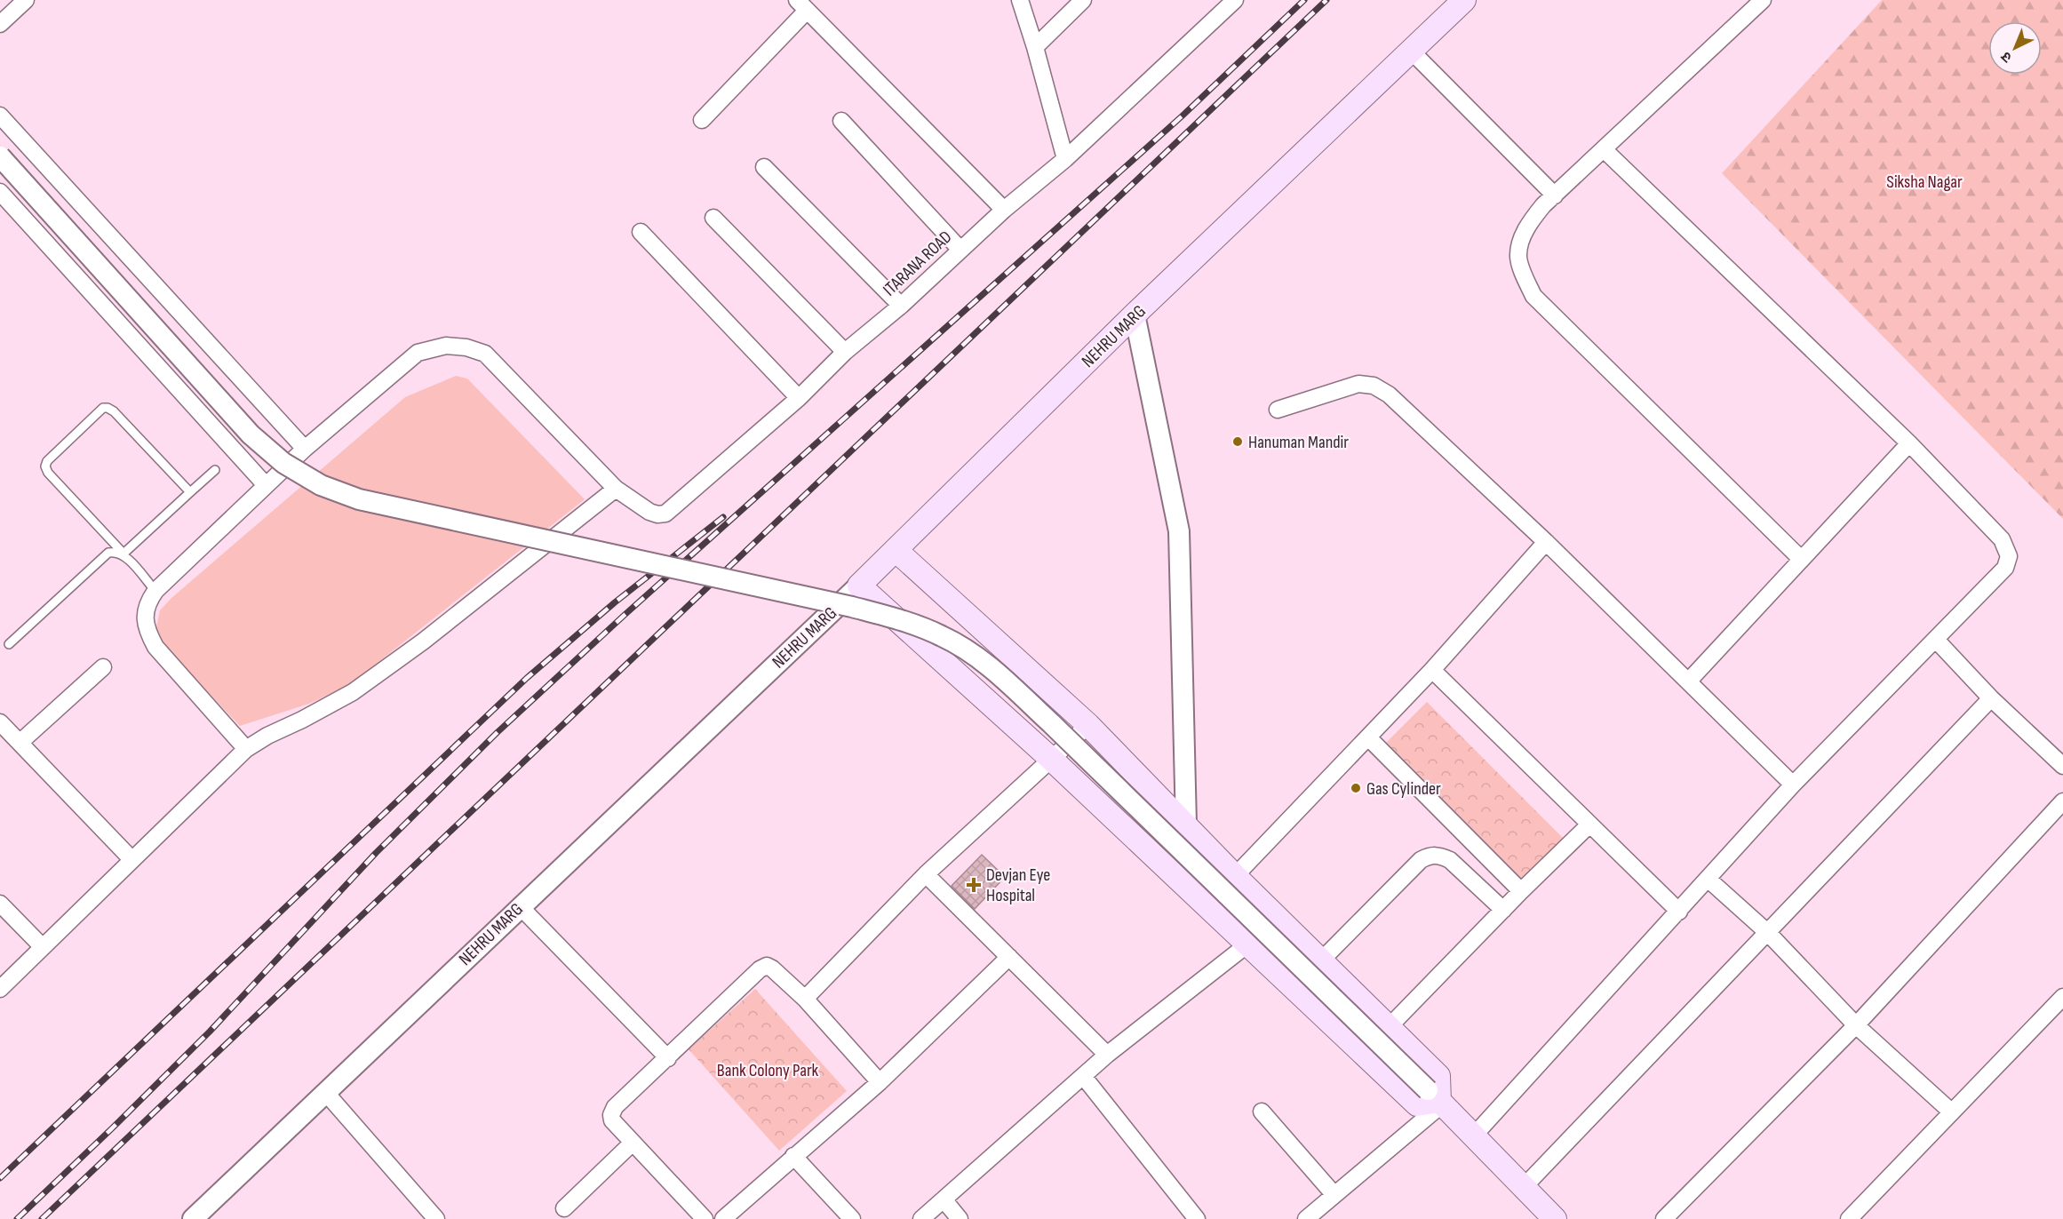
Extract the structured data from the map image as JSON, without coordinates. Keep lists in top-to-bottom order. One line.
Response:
{"streets":{"main road":["NEHRU MARG"],"street":["ITARANA ROAD"]},"parks":["Siksha Nagar","Bank Colony Park"],"places":{"other":["Hanuman Mandir","Gas Cylinder"],"health":["Devjan Eye Hospital"]},"north":"bottom left"}
